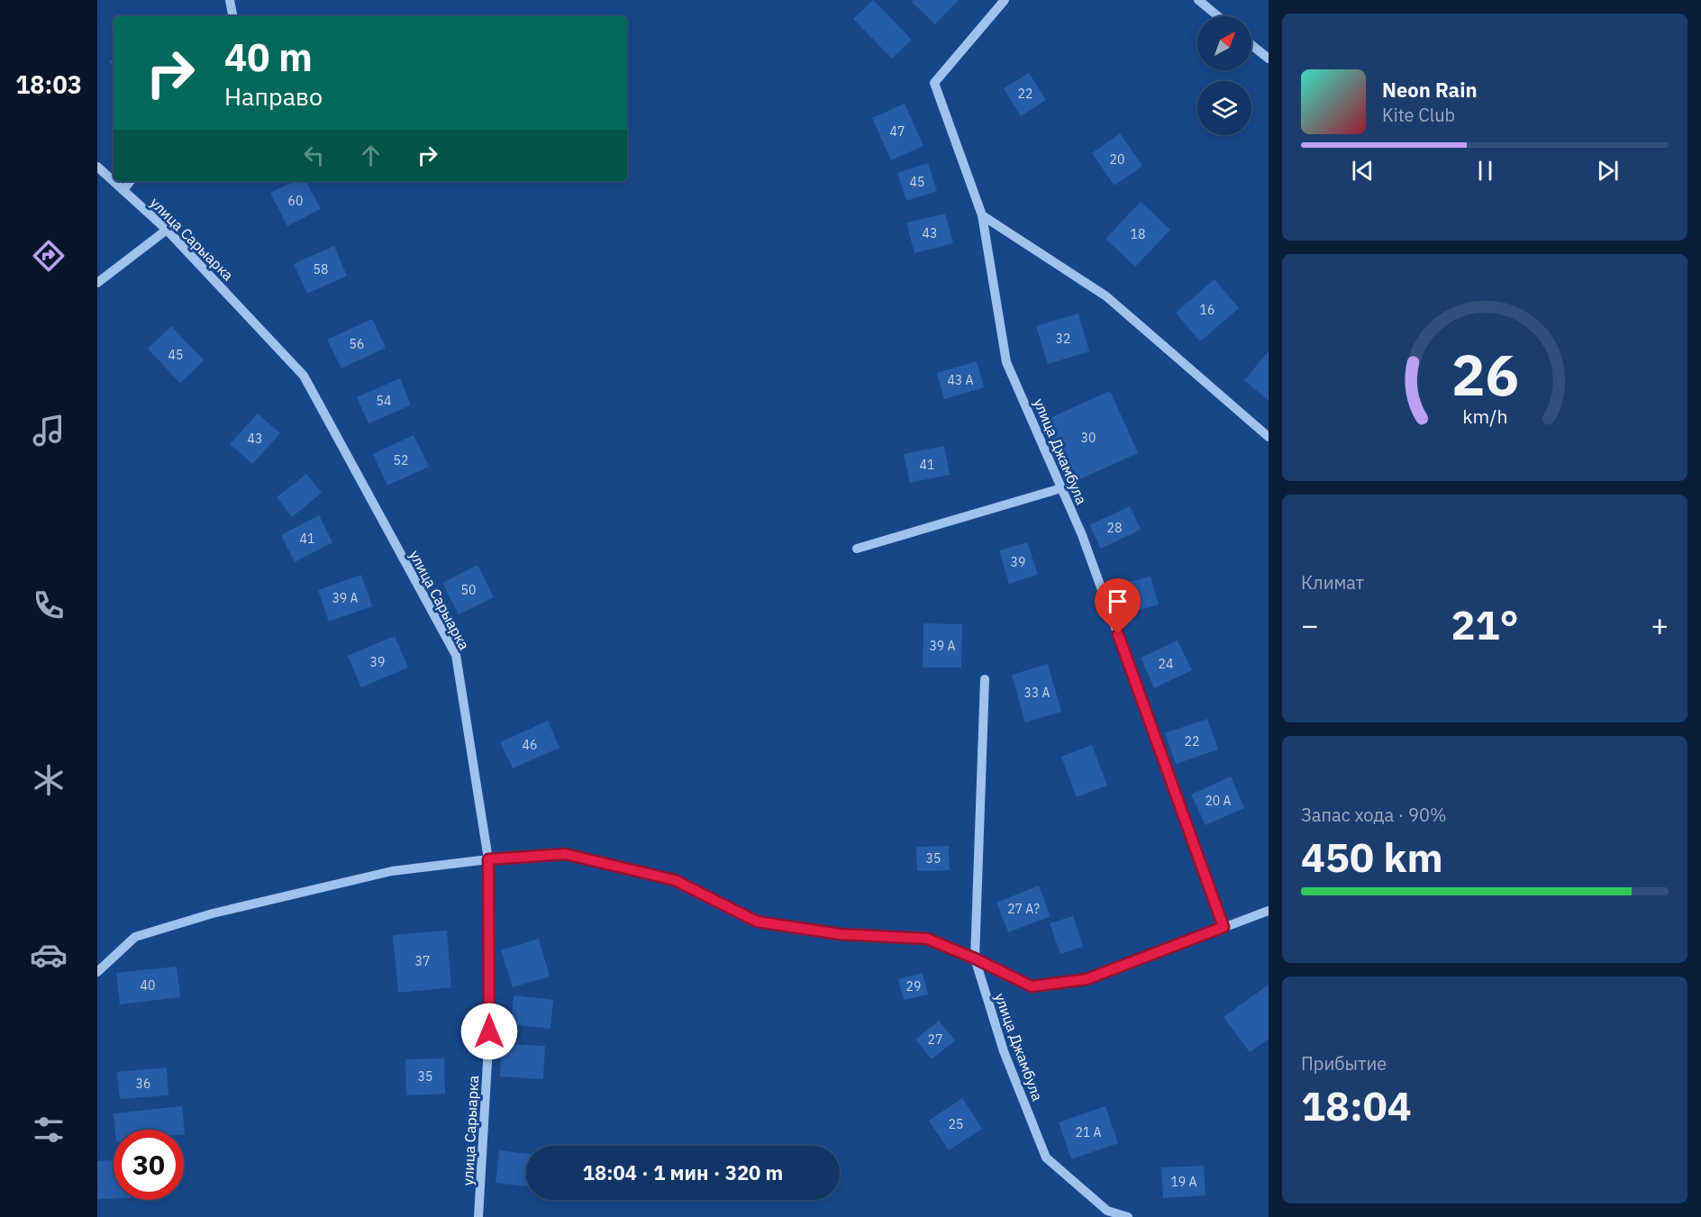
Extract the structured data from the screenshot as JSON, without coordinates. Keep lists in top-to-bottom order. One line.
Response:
{"streets":{"street":["улица Сарыарка","улица Джамбула"]},"house_numbers":["22","47","20","45","60","43","18","58","16","32","56","45","43 А","54","30","43","52","41","28","41","39","50","39 А","39 А","39","24","33 А","22","46","20 А","35","27 А?","37","40","29","27","35","36","25","21 А","19 А"],"north":"top right","page":{"tabs":"18:03","turn":["40 m","Направо"],"song":["Neon Rain","Kite Club"],"tile":["Климат",["Запас хода · 90%","450 km"],["Прибытие","18:04"]],"heat":["−","21°","+"],"limit":"30","trip":"18:04 · 1 мин · 320 m","gauge":["26","km/h"]}}
